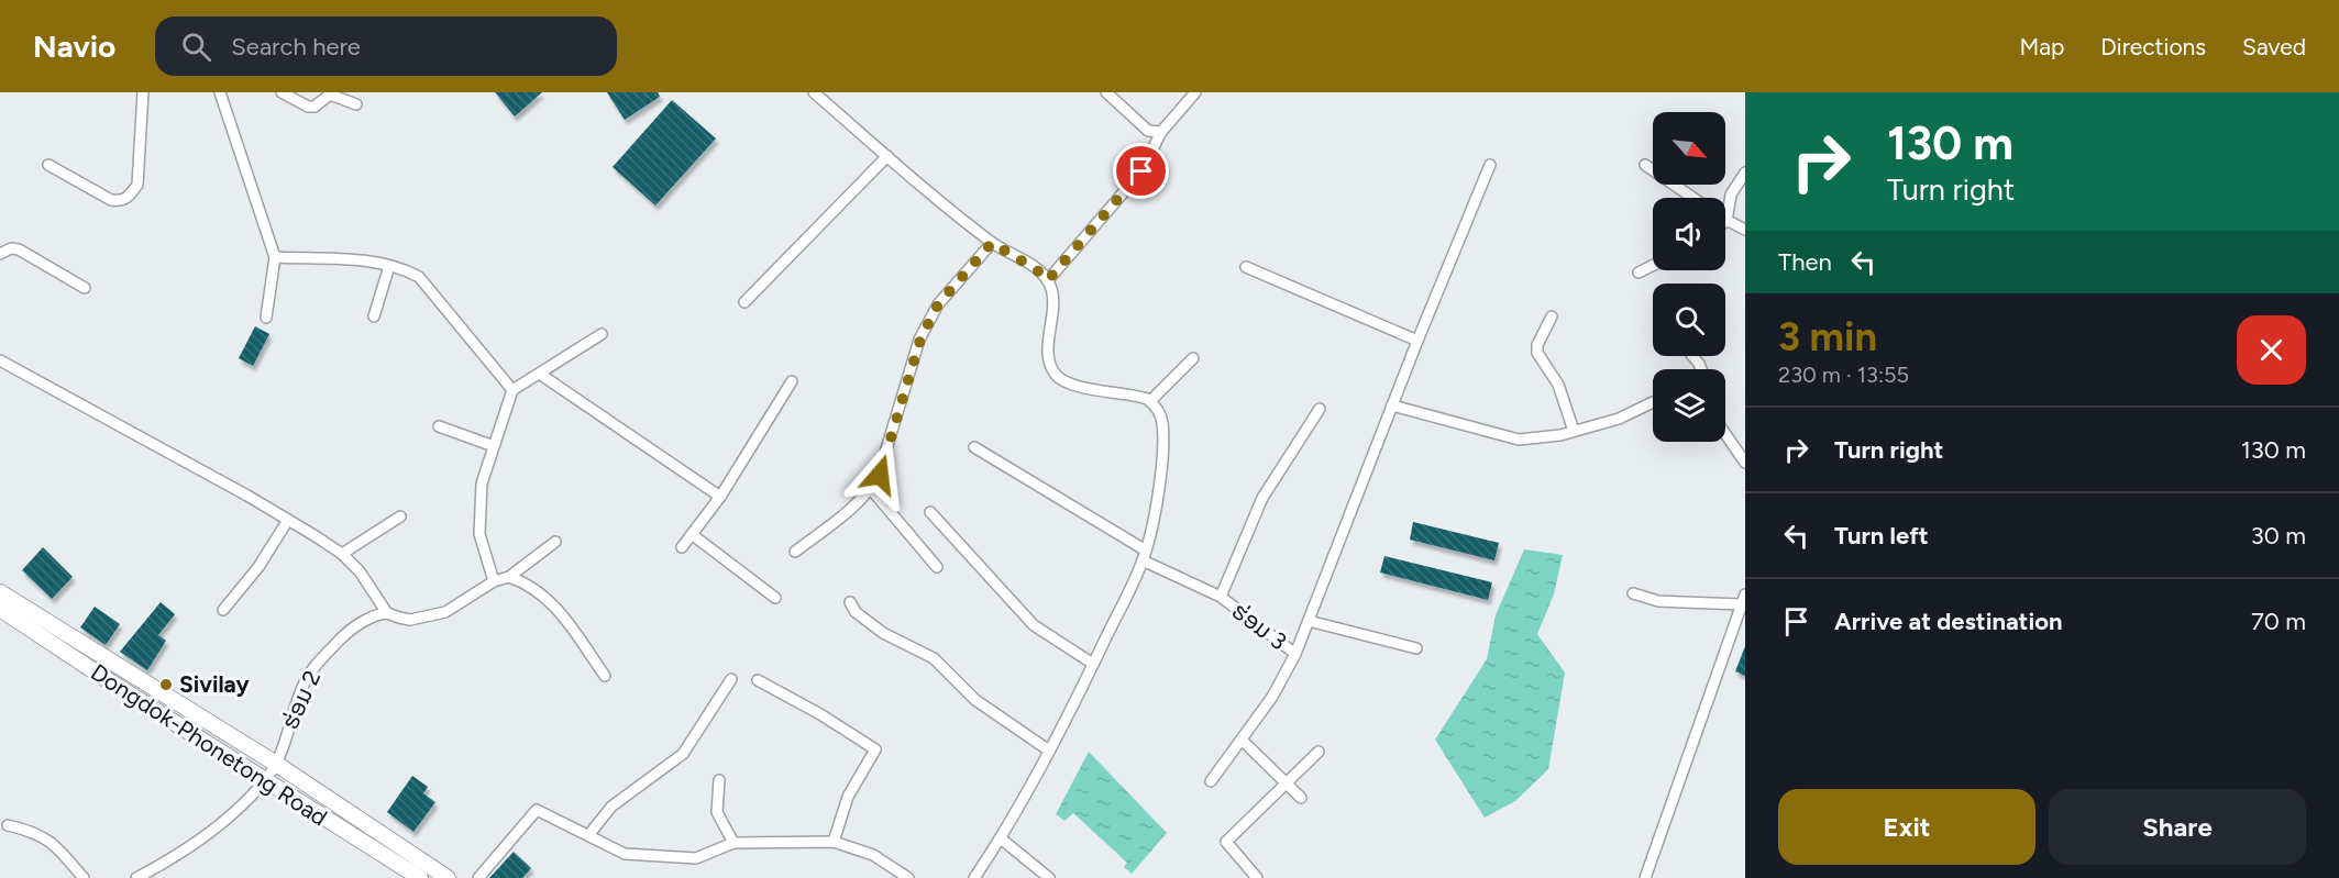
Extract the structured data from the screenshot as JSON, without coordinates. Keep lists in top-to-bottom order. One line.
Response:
{"streets":{"main road":["Dongdok-Phonetong Road"],"street":["ຮ່ອມ 3","ຮ່ອມ 2"]},"crossings":[["ຮ່ອມ 2","Dongdok-Phonetong Road"]],"places":["Sivilay"],"north":"bottom right","page":{"header":"Navio","search":"Search here","nav":["Map","Directions","Saved"],"turn":["130 m","Turn right"],"then":"Then","heading":["3 min","230 m · 13:55"],"list":[{"name":"Turn right","value":"130 m"},{"name":"Turn left","value":"30 m"},{"name":"Arrive at destination","value":"70 m"}],"buttons":["Exit","Share"]}}
